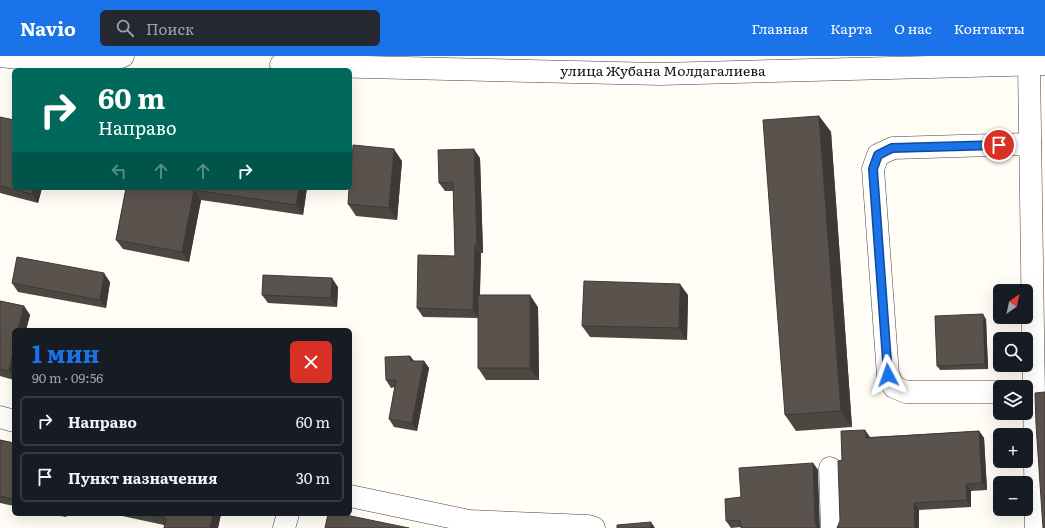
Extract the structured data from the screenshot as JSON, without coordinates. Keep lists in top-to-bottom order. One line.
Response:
{"streets":{"street":["улица Жубана Молдагалиева"]},"north":"top right","page":{"header":"Navio","search":"Поиск","nav":["Главная","Карта","О нас","Контакты"],"turn":["60 m","Направо"],"map_buttons":["+","−"],"heading":["1 мин","90 m · 09:56"],"list":[{"name":"Направо","value":"60 m"},{"name":"Пункт назначения","value":"30 m"}]}}
